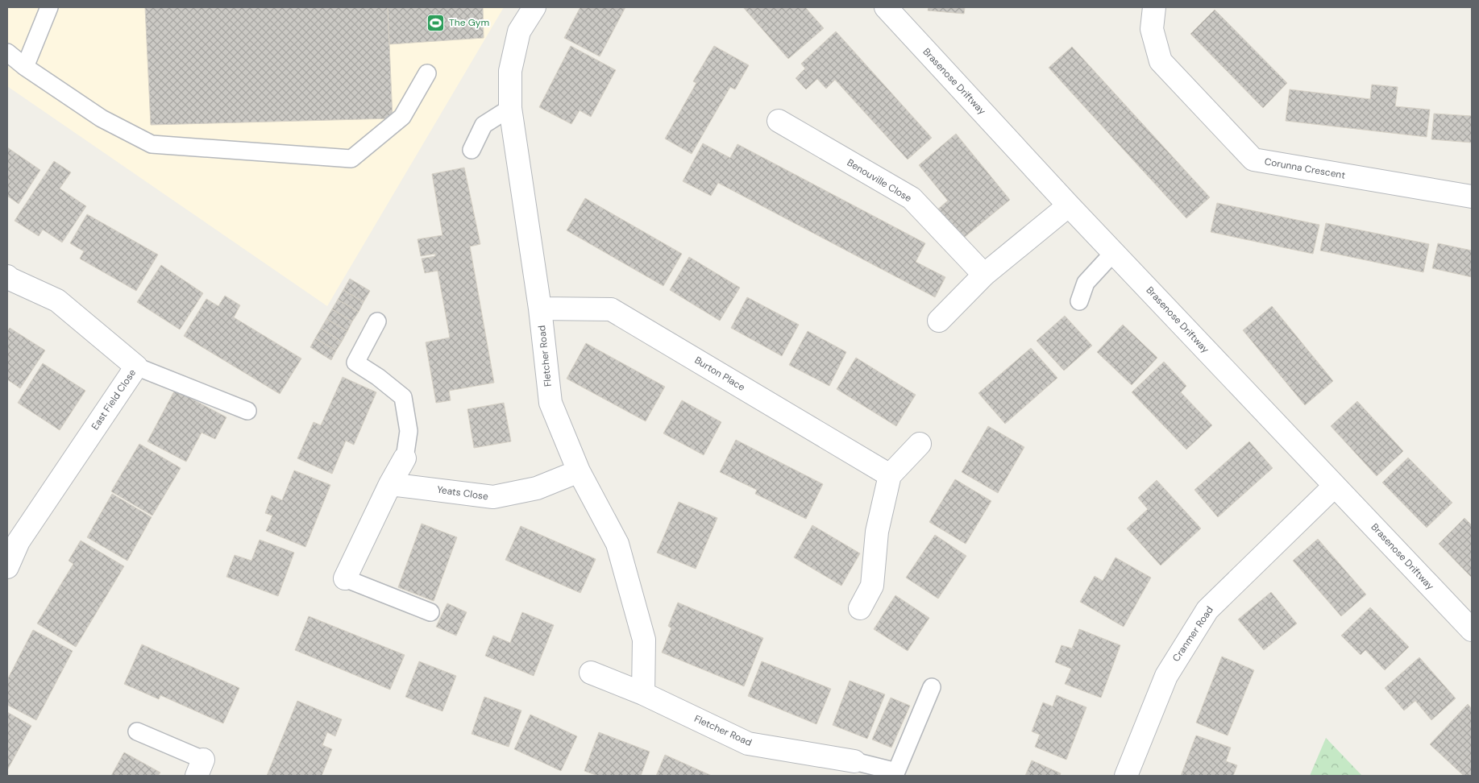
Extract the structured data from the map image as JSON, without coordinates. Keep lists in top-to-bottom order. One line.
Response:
{"streets":{"street":["Brasenose Driftway","Corunna Crescent","Benouville Close","Fletcher Road","Burton Place","East Field Close","Yeats Close","Cranmer Road"]},"crossings":[["Brasenose Driftway","Cranmer Road"],["Fletcher Road","Burton Place"],["Fletcher Road","Yeats Close"]],"places":{"sports":["The Gym"]}}
